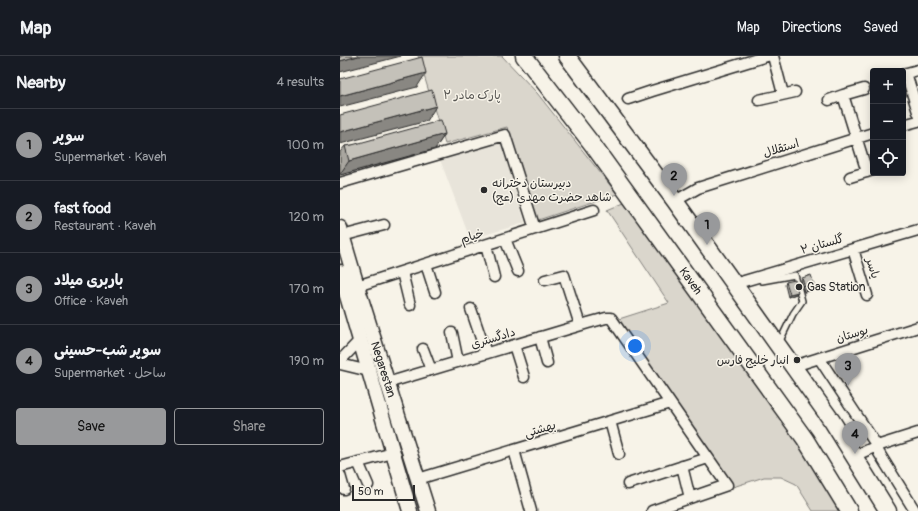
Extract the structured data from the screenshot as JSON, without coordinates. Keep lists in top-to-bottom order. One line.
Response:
{"streets":{"main road":["Kaveh","Negarestan"],"street":["استقلال","خیام","گلستان ۲","یاسر","بوستان","دادگستری","بهشتی"]},"crossings":[["خیام","Negarestan"],["گلستان ۲","یاسر"],["دادگستری","Negarestan"],["دادگستری","بهشتی"],["Negarestan","بهشتی"]],"parks":["پارک مادر ۲"],"places":["دبیرستان دخترانه شاهد حضرت مهدی (عج)","Gas Station","انبار خلیج فارس"],"scale_bar":"50 m","page":{"header":"Map","nav":["Map","Directions","Saved"],"heading":["Nearby","4 results"],"map_buttons":["+","−"],"list":[{"mark":"1","name":"سوپر","note":"Supermarket · Kaveh","value":"100 m"},{"mark":"2","name":"fast food","note":"Restaurant · Kaveh","value":"120 m"},{"mark":"3","name":"باربری میلاد","note":"Office · Kaveh","value":"170 m"},{"mark":"4","name":"سوپر شب-حسینی","note":"Supermarket · ساحل","value":"190 m"}],"pins":["2","1","3","4"],"buttons":["Save","Share"],"scale":"50 m"}}
